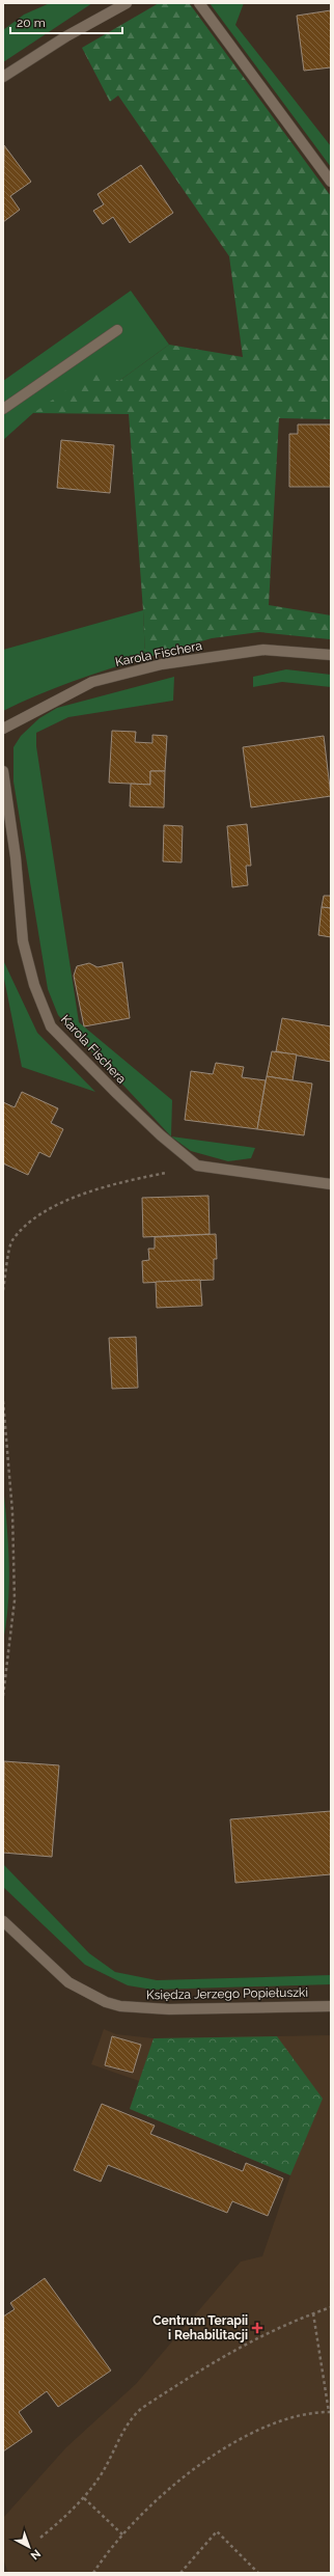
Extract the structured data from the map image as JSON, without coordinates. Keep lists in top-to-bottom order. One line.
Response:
{"streets":{"street":["Karola Fischera","Księdza Jerzego Popiełuszki"]},"places":{"health":["Centrum Terapii i Rehabilitacji"]},"scale_bar":"20 m","north":"bottom right"}
